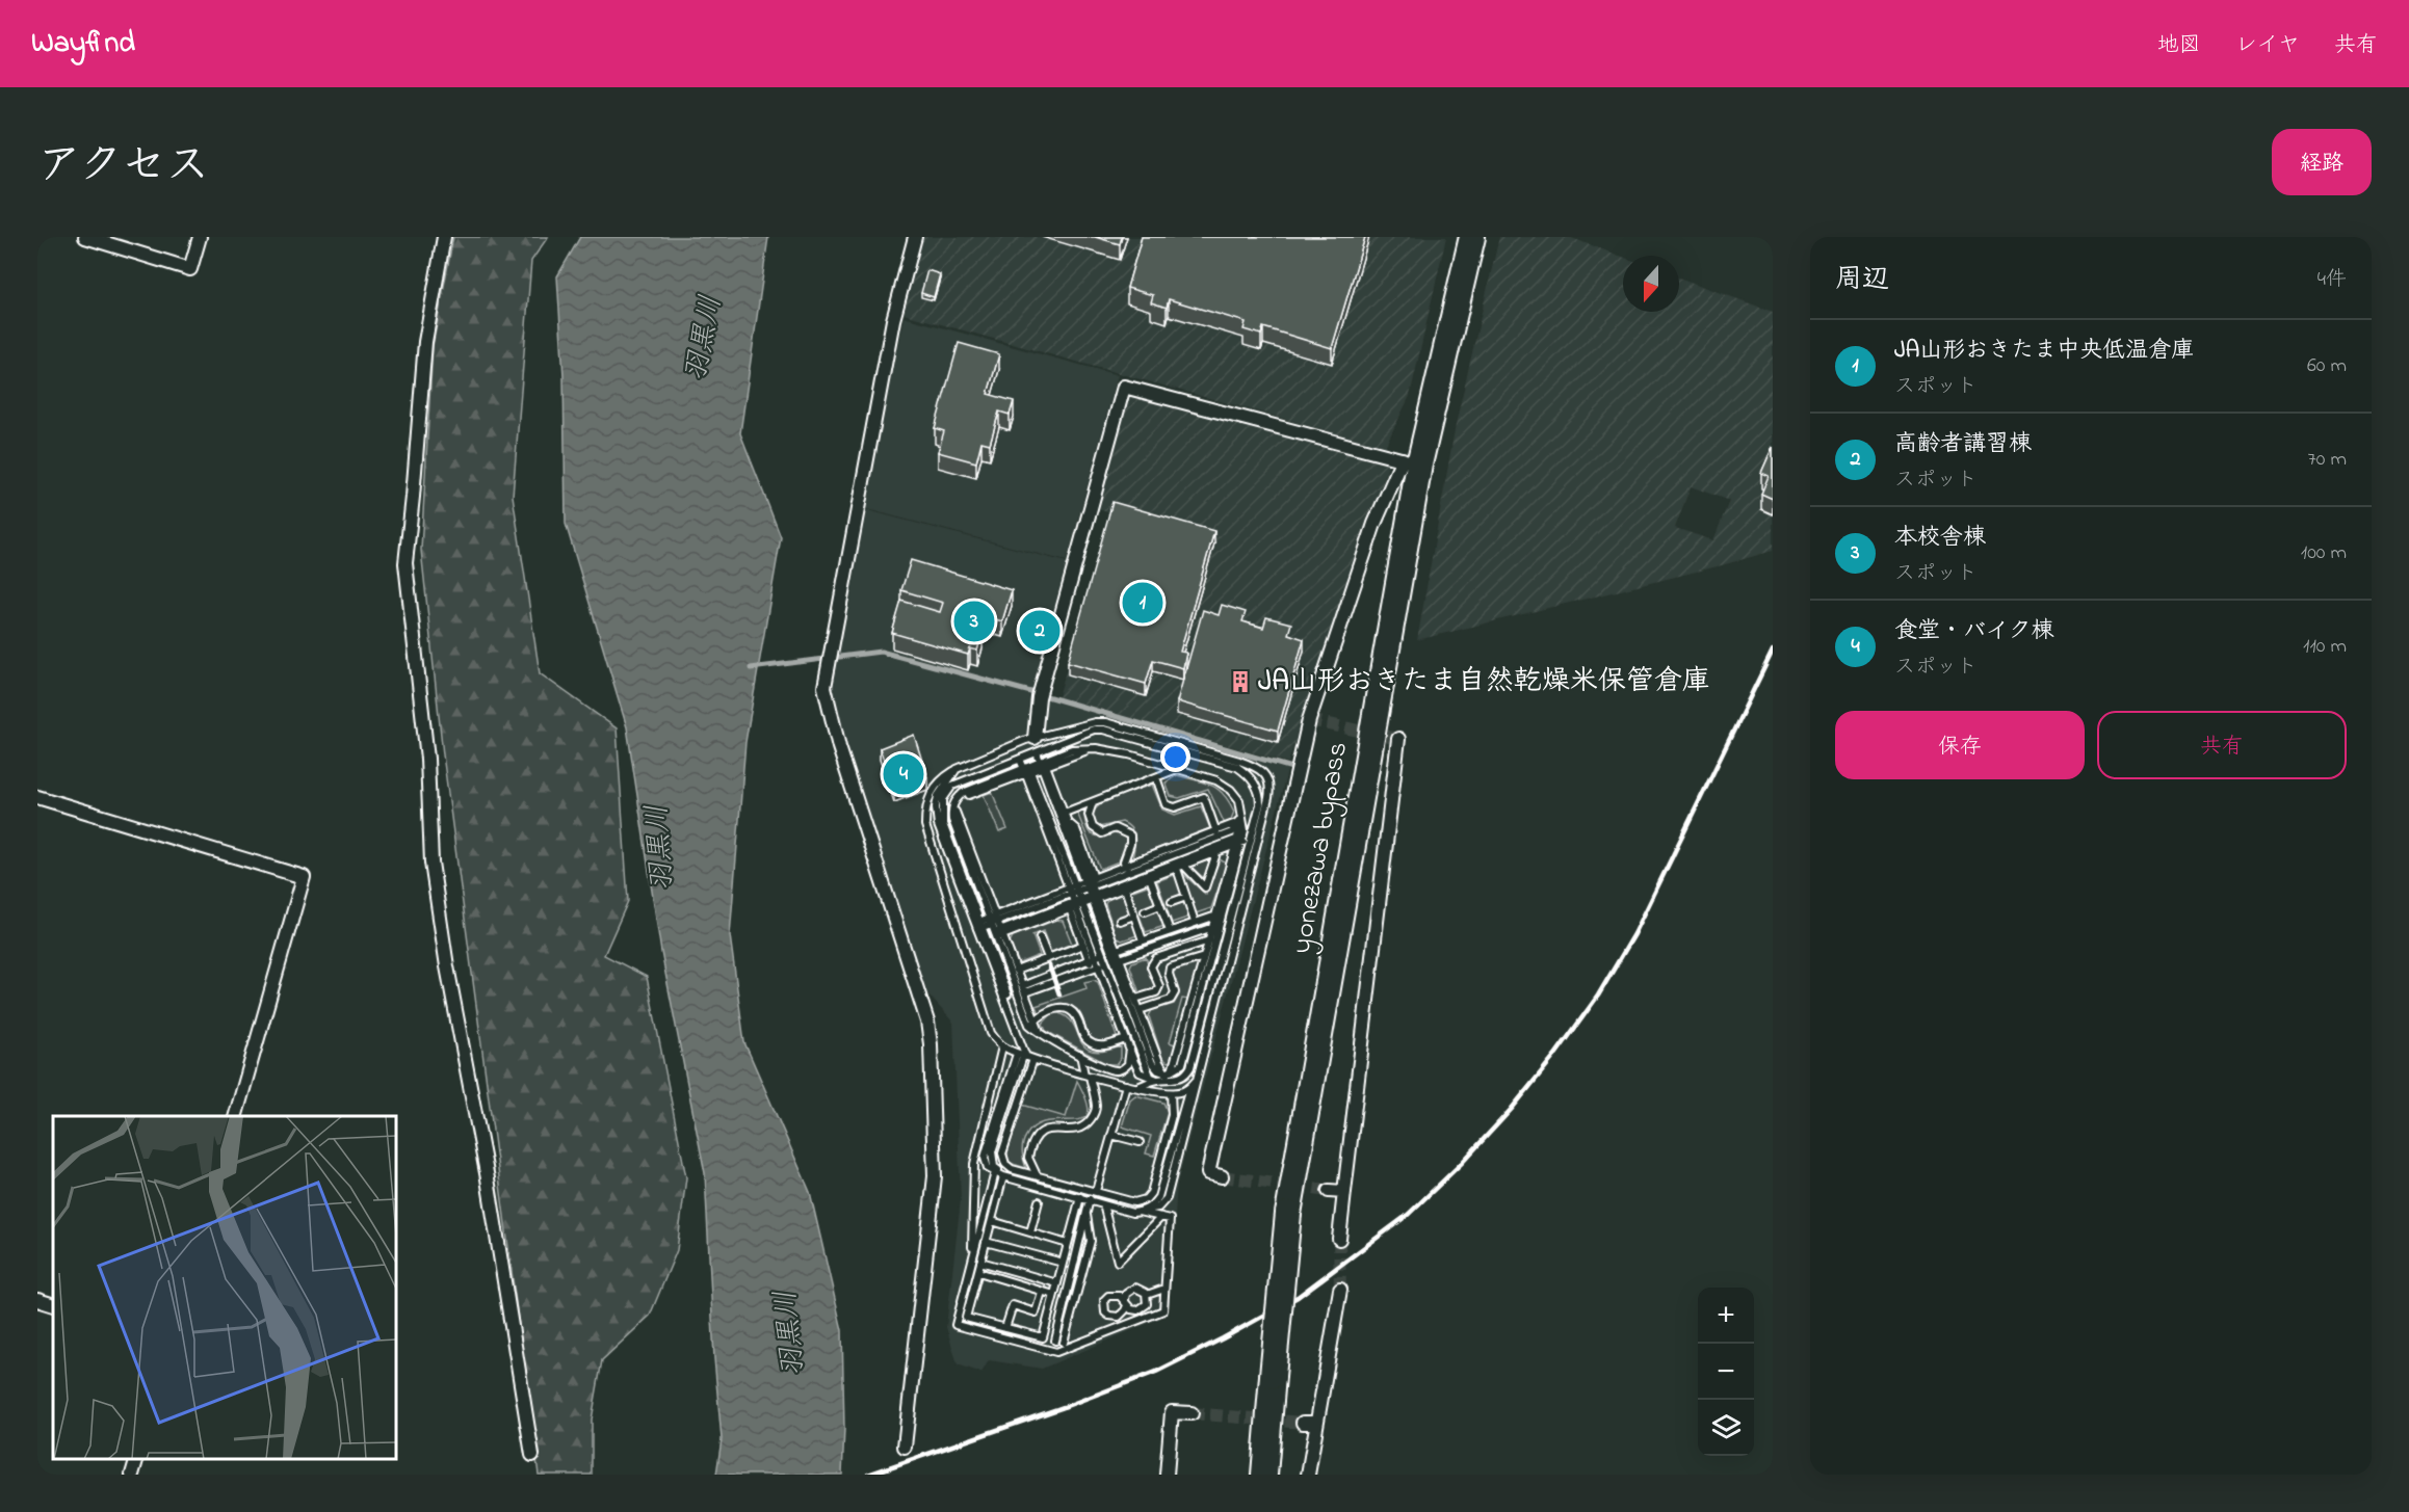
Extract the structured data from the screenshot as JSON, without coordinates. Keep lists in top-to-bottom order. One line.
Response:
{"streets":{"highway":["yonezawa bypass"]},"water":["羽黒川"],"places":{"building":["JA山形おきたま自然乾燥米保管倉庫"]},"north":"bottom","page":{"header":"Wayfind","nav":["地図","レイヤ","共有"],"title":"アクセス","buttons":["経路",["保存","共有"]],"heading":["周辺","4件"],"list":[{"mark":"1","name":"JA山形おきたま中央低温倉庫","note":"スポット","value":"60 m"},{"mark":"2","name":"高齢者講習棟","note":"スポット","value":"70 m"},{"mark":"3","name":"本校舎棟","note":"スポット","value":"100 m"},{"mark":"4","name":"食堂・バイク棟","note":"スポット","value":"110 m"}],"pins":["1","3","2","4"],"map_buttons":["+","−"]}}
